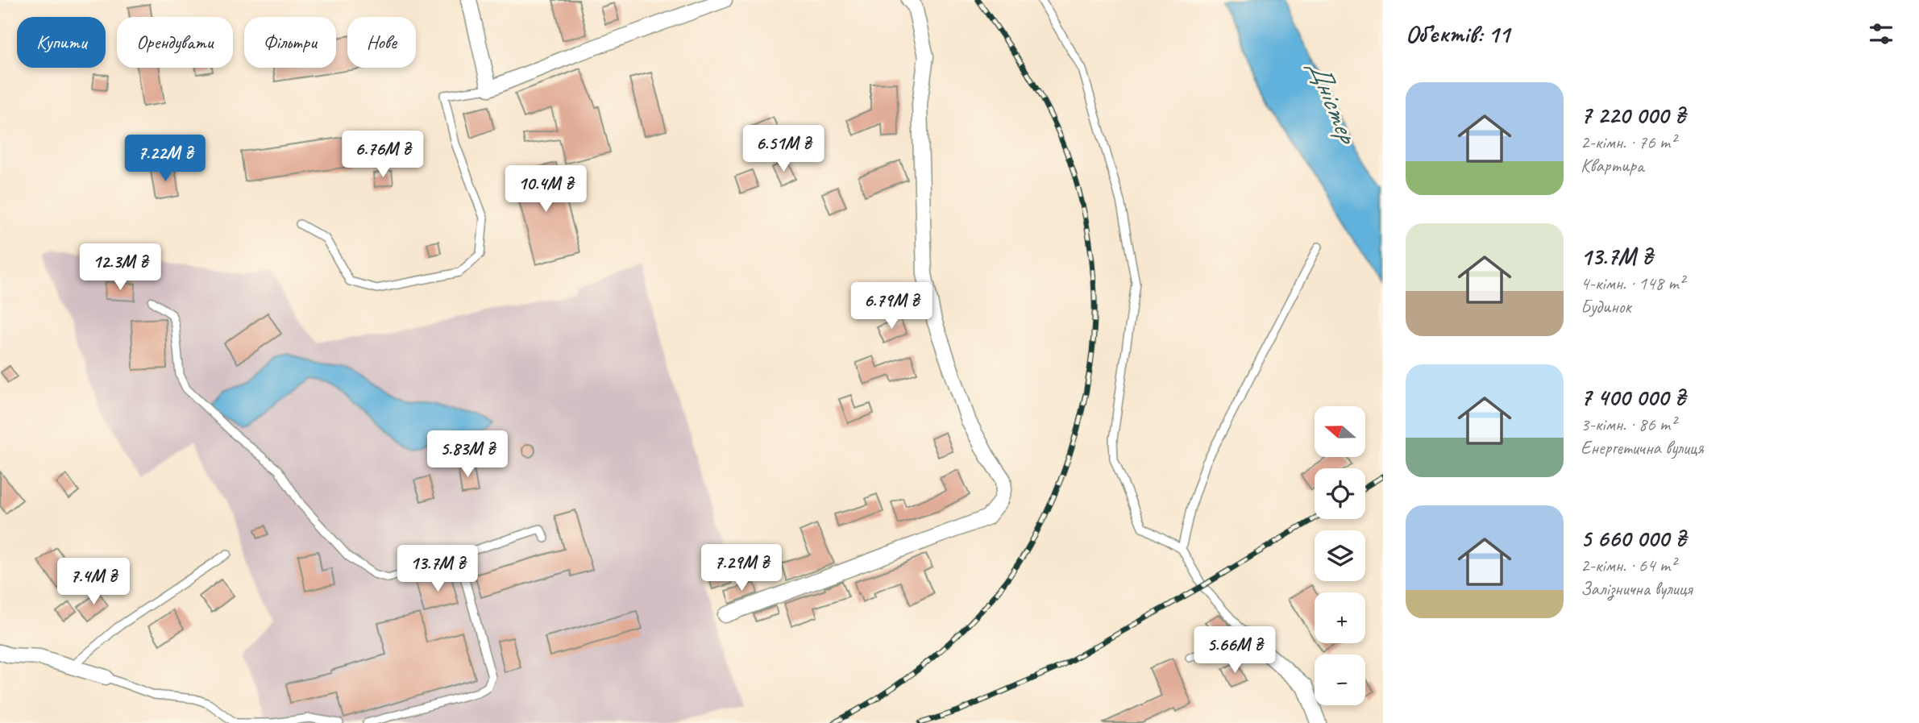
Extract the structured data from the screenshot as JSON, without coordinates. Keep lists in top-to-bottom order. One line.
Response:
{"water":["Дністер"],"north":"left","page":{"heading":"Об’єктів: 11","chip":["Купити","Орендувати","Фільтри","Нове"],"list":[{"name":"7 220 000 ₴","note":"2-кімн. · 76 m² · Квартира"},{"name":"13.7M ₴","note":"4-кімн. · 148 m² · Будинок"},{"name":"7 400 000 ₴","note":"3-кімн. · 86 m² · Енергетична вулиця"},{"name":"5 660 000 ₴","note":"2-кімн. · 64 m² · Залізнична вулиця"}],"price":["6.51M ₴","6.76M ₴","7.22M ₴","10.4M ₴","12.3M ₴","6.79M ₴","5.83M ₴","7.29M ₴","13.7M ₴","7.4M ₴","5.66M ₴"],"map_buttons":["+","−"]}}
